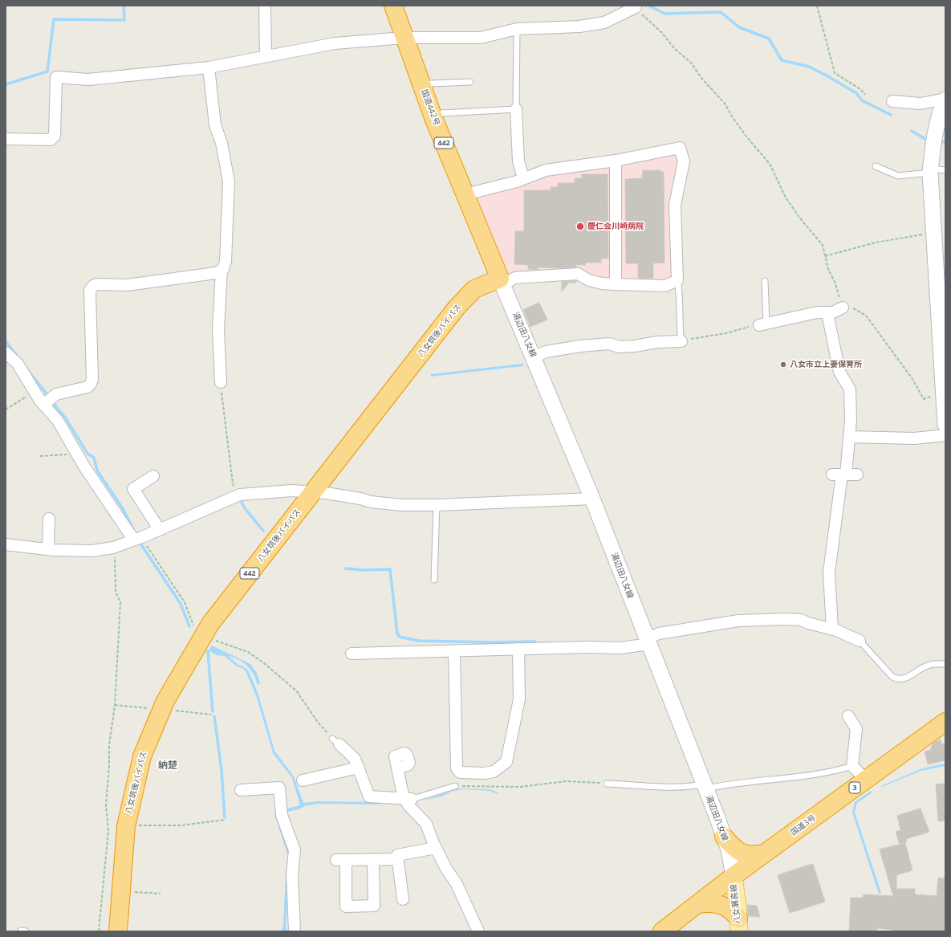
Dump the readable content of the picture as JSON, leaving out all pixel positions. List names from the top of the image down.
{
  "streets": {
    "highway": [
      "国道442号",
      "442",
      "八女筑後バイパス",
      "3",
      "国道3号"
    ],
    "main road": ["湯辺田八女線", "八女瀬高線"]
  },
  "crossings": [
    ["国道442号", "八女筑後バイパス"],
    ["国道442号", "湯辺田八女線"],
    ["八女筑後バイパス", "湯辺田八女線"],
    ["湯辺田八女線", "国道3号"],
    ["湯辺田八女線", "八女瀬高線"],
    ["国道3号", "八女瀬高線"]
  ],
  "districts": ["納楚"],
  "places": ["慶仁会川崎病院", "八女市立上妻保育所"]
}
